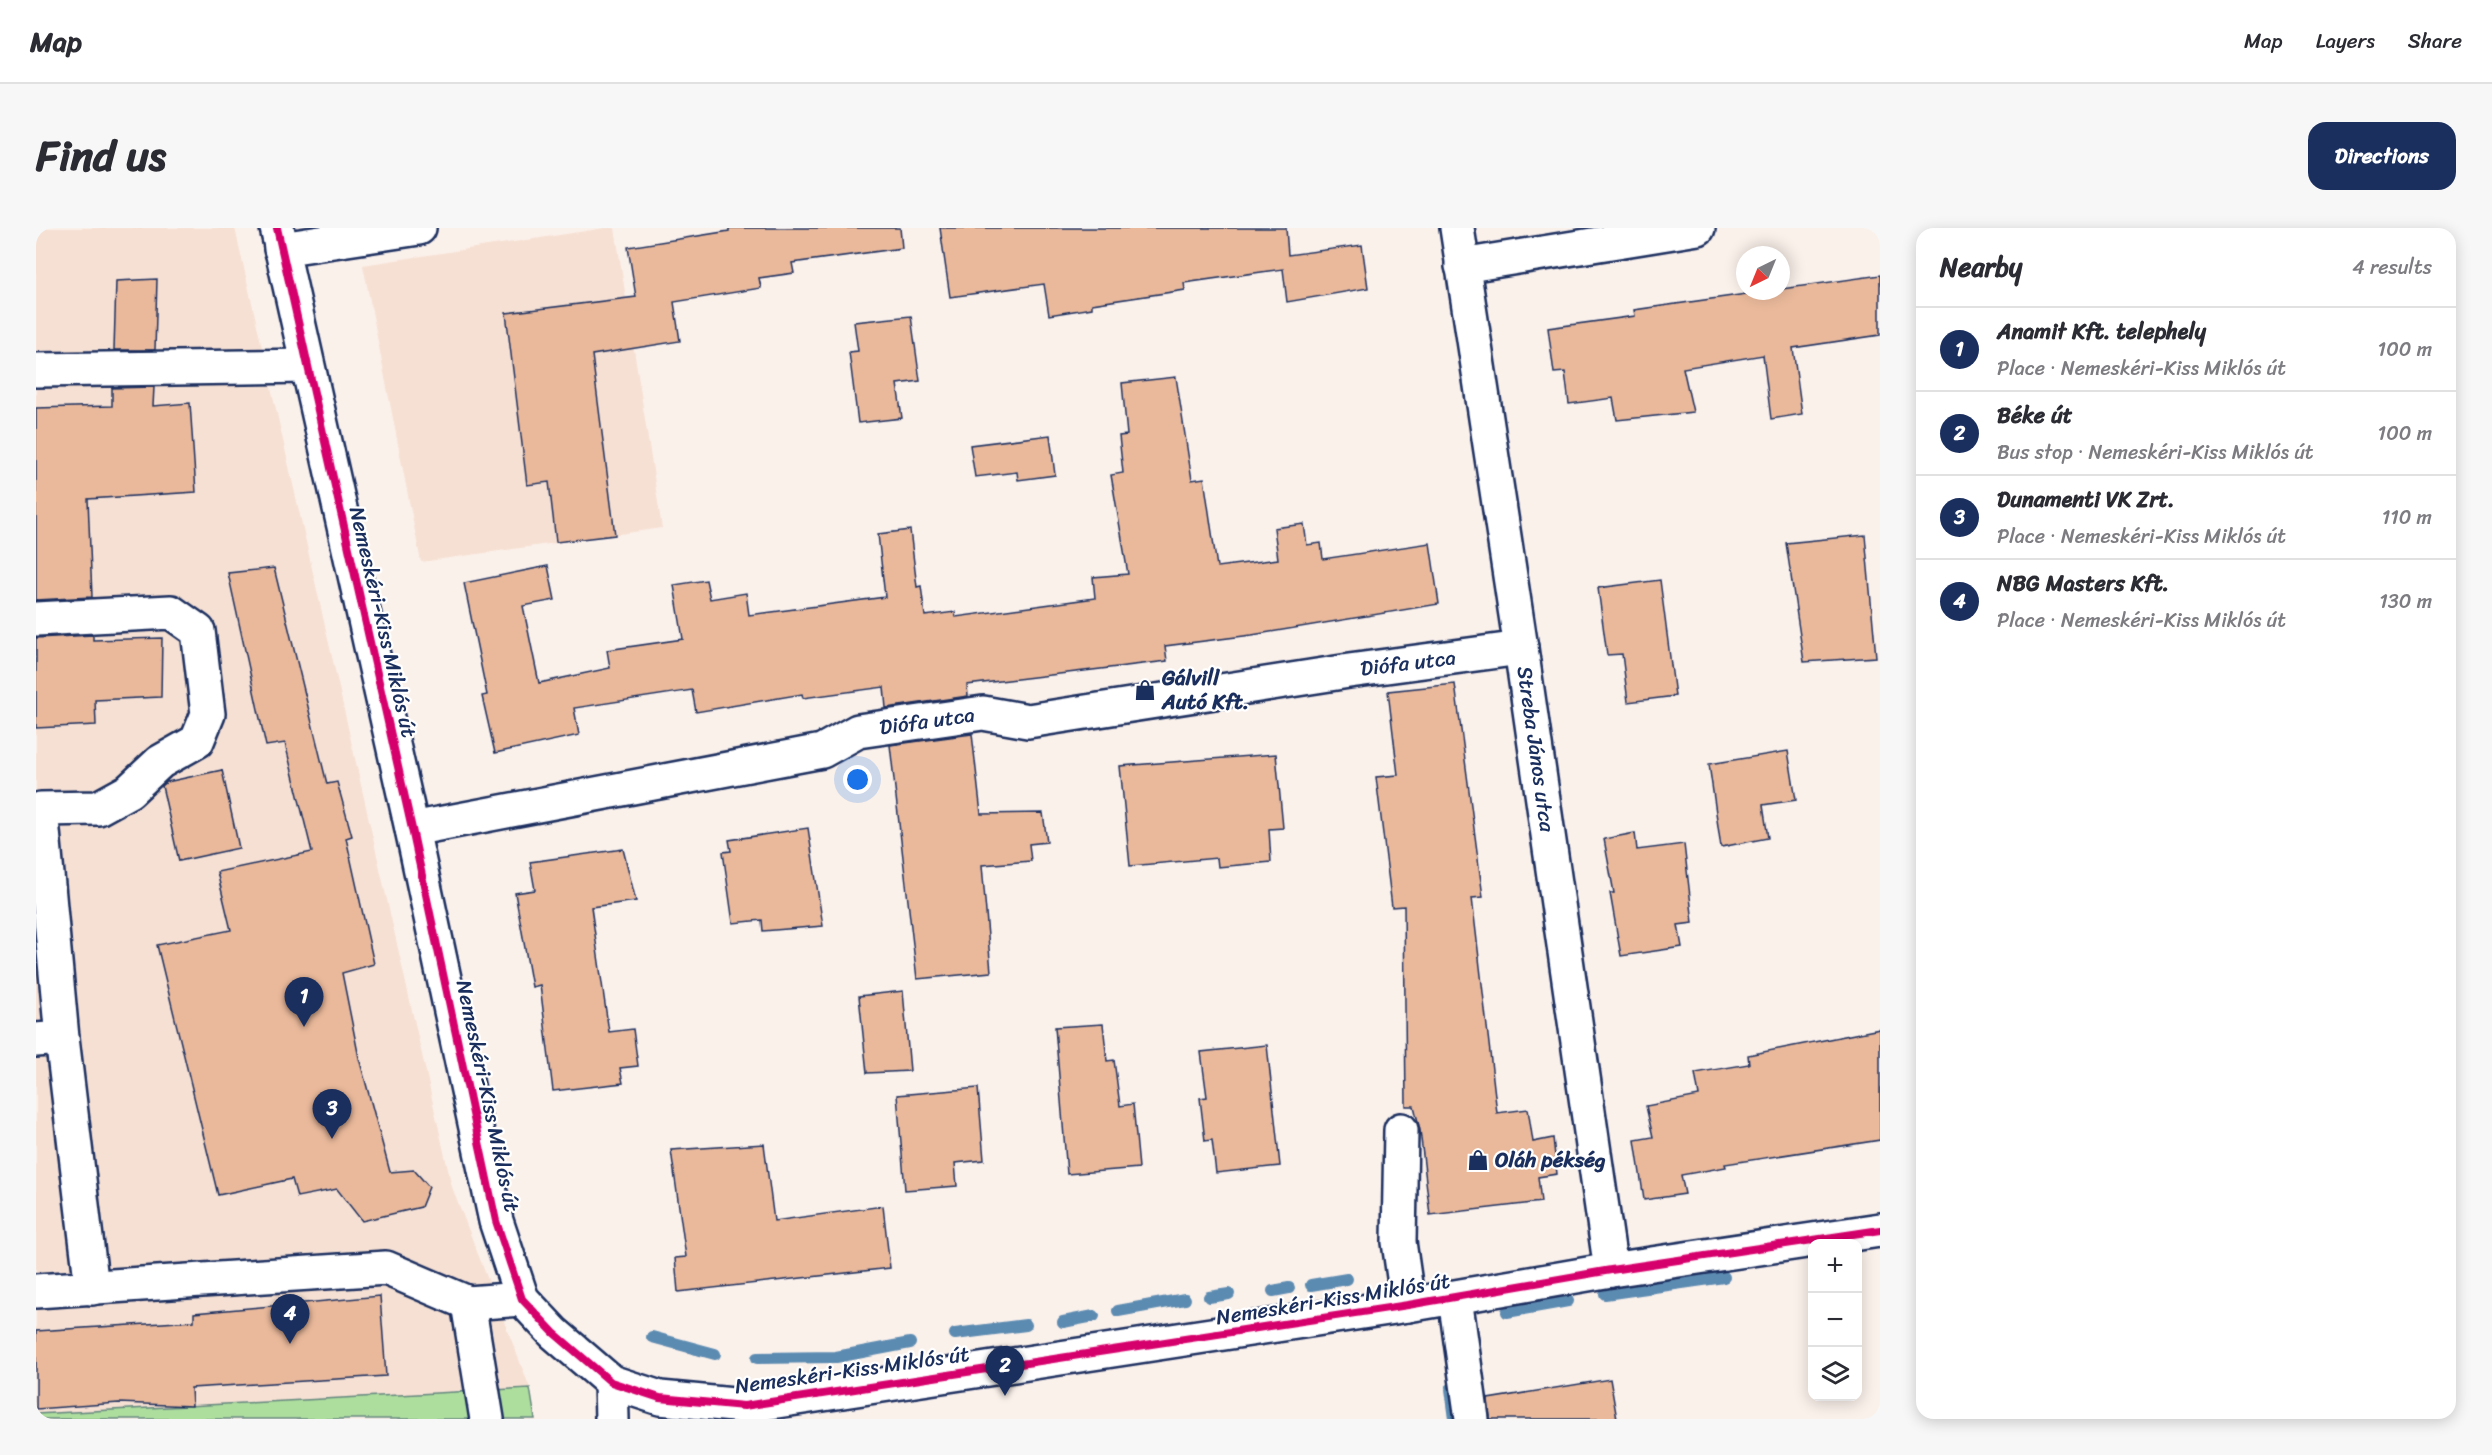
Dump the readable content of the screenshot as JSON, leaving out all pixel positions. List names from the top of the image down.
{
  "streets": {
    "street": ["Nemeskéri-Kiss Miklós út", "Diófa utca", "Streba János utca"]
  },
  "crossings": [
    ["Nemeskéri-Kiss Miklós út", "Diófa utca"],
    ["Nemeskéri-Kiss Miklós út", "Streba János utca"],
    ["Diófa utca", "Streba János utca"]
  ],
  "places": {
    "shop": ["Gálvill Autó Kft.", "Oláh pékség"]
  },
  "north": "bottom left",
  "page": {
    "header": "Map",
    "nav": ["Map", "Layers", "Share"],
    "title": "Find us",
    "buttons": "Directions",
    "heading": ["Nearby", "4 results"],
    "list": [
      {
        "mark": "1",
        "name": "Anamit Kft. telephely",
        "note": "Place · Nemeskéri-Kiss Miklós út",
        "value": "100 m"
      },
      {
        "mark": "2",
        "name": "Béke út",
        "note": "Bus stop · Nemeskéri-Kiss Miklós út",
        "value": "100 m"
      },
      {
        "mark": "3",
        "name": "Dunamenti VK Zrt.",
        "note": "Place · Nemeskéri-Kiss Miklós út",
        "value": "110 m"
      },
      {
        "mark": "4",
        "name": "NBG Masters Kft.",
        "note": "Place · Nemeskéri-Kiss Miklós út",
        "value": "130 m"
      }
    ],
    "pins": [
      "1",
      "3",
      "4",
      "2"
    ],
    "map_buttons": ["+", "−"]
  }
}
